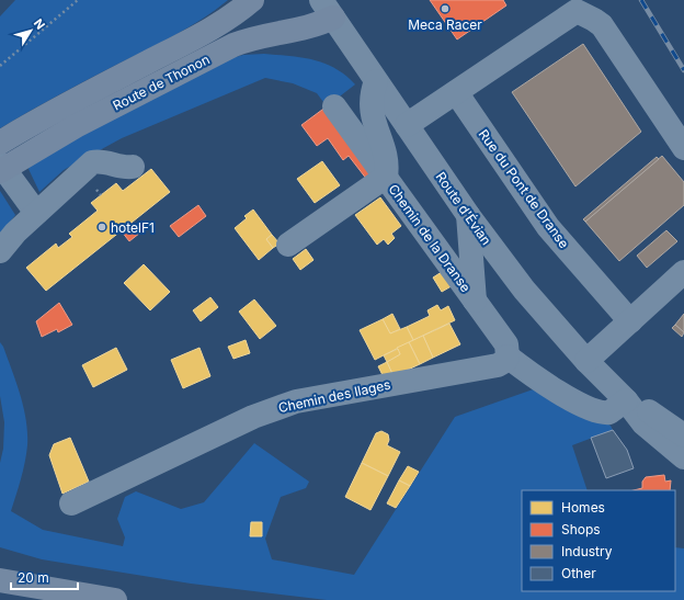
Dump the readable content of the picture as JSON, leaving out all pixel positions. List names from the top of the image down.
{
  "streets": {
    "main road": ["Route de Thonon"],
    "street": [
      "Rue du Pont de Dranse",
      "Route d'Évian",
      "Chemin de la Dranse",
      "Chemin des Ilages"
    ]
  },
  "crossings": [
    ["Route de Thonon", "Route d'Évian"],
    ["Route d'Évian", "Chemin de la Dranse"],
    ["Chemin de la Dranse", "Chemin des Ilages"]
  ],
  "places": ["Meca Racer", "hotelF1"],
  "legend": [
    "Homes",
    "Shops",
    "Industry",
    "Other"
  ],
  "scale_bar": "20 m",
  "north": "top right"
}
